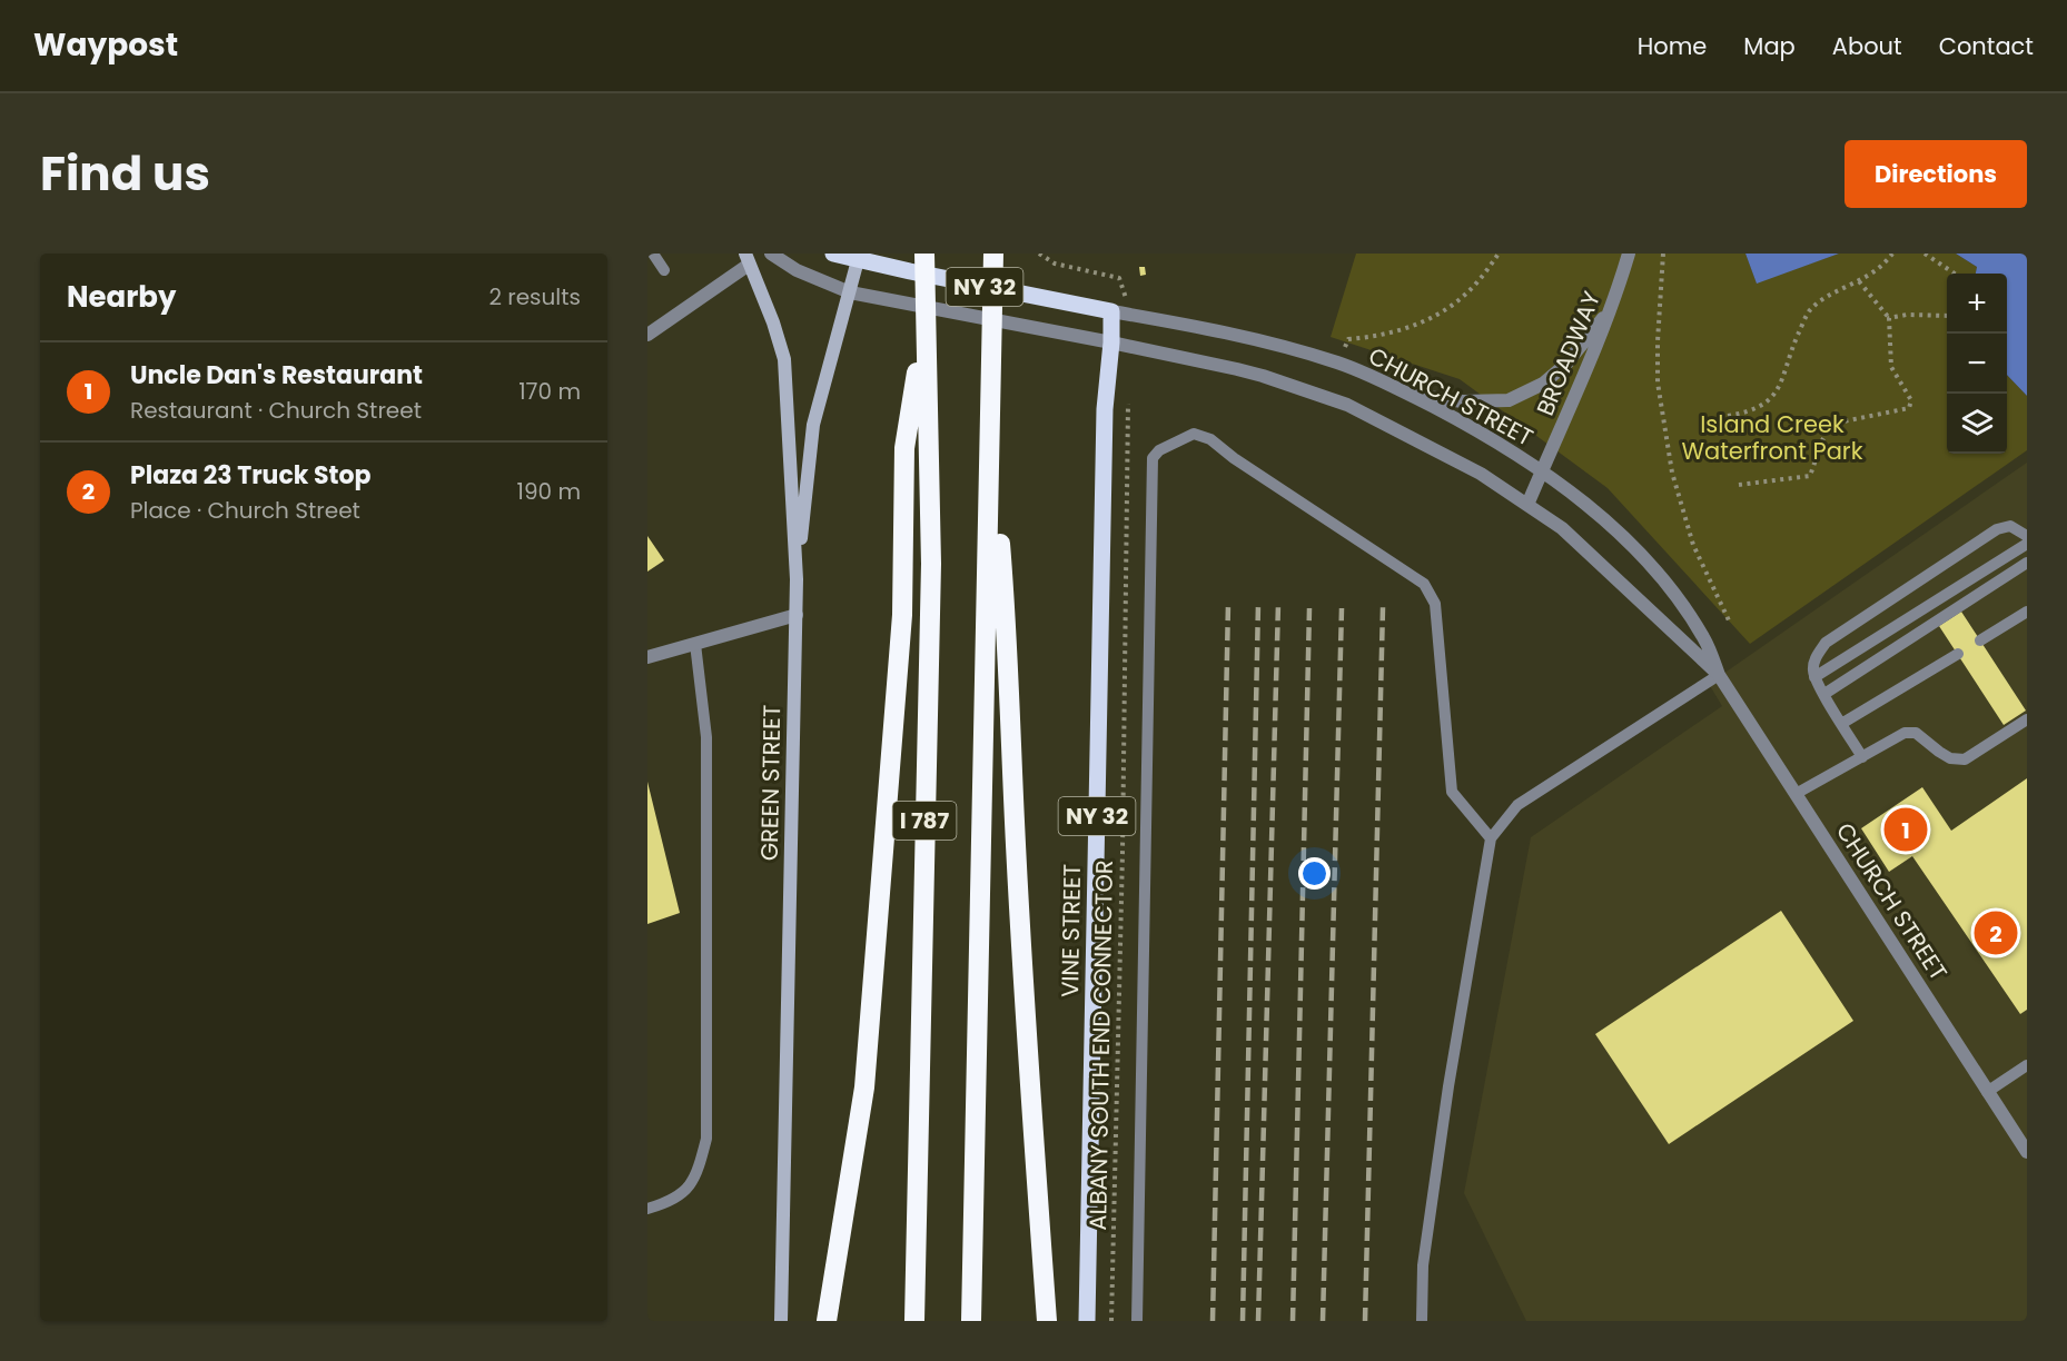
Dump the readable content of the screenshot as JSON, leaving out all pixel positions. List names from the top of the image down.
{
  "streets": {
    "highway": ["I 787"],
    "main road": ["NY 32", "GREEN STREET", "VINE STREET"],
    "street": ["BROADWAY", "CHURCH STREET"],
    "path": ["ALBANY SOUTH END CONNECTOR"]
  },
  "crossings": [
    ["NY 32", "CHURCH STREET"],
    ["NY 32", "VINE STREET"],
    ["BROADWAY", "CHURCH STREET"],
    ["CHURCH STREET", "VINE STREET"]
  ],
  "parks": ["Island Creek Waterfront Park"],
  "page": {
    "header": "Waypost",
    "nav": [
      "Home",
      "Map",
      "About",
      "Contact"
    ],
    "title": "Find us",
    "buttons": "Directions",
    "heading": ["Nearby", "2 results"],
    "map_buttons": ["+", "−"],
    "list": [
      {
        "mark": "1",
        "name": "Uncle Dan's Restaurant",
        "note": "Restaurant · Church Street",
        "value": "170 m"
      },
      {
        "mark": "2",
        "name": "Plaza 23 Truck Stop",
        "note": "Place · Church Street",
        "value": "190 m"
      }
    ],
    "pins": ["1", "2"]
  }
}
